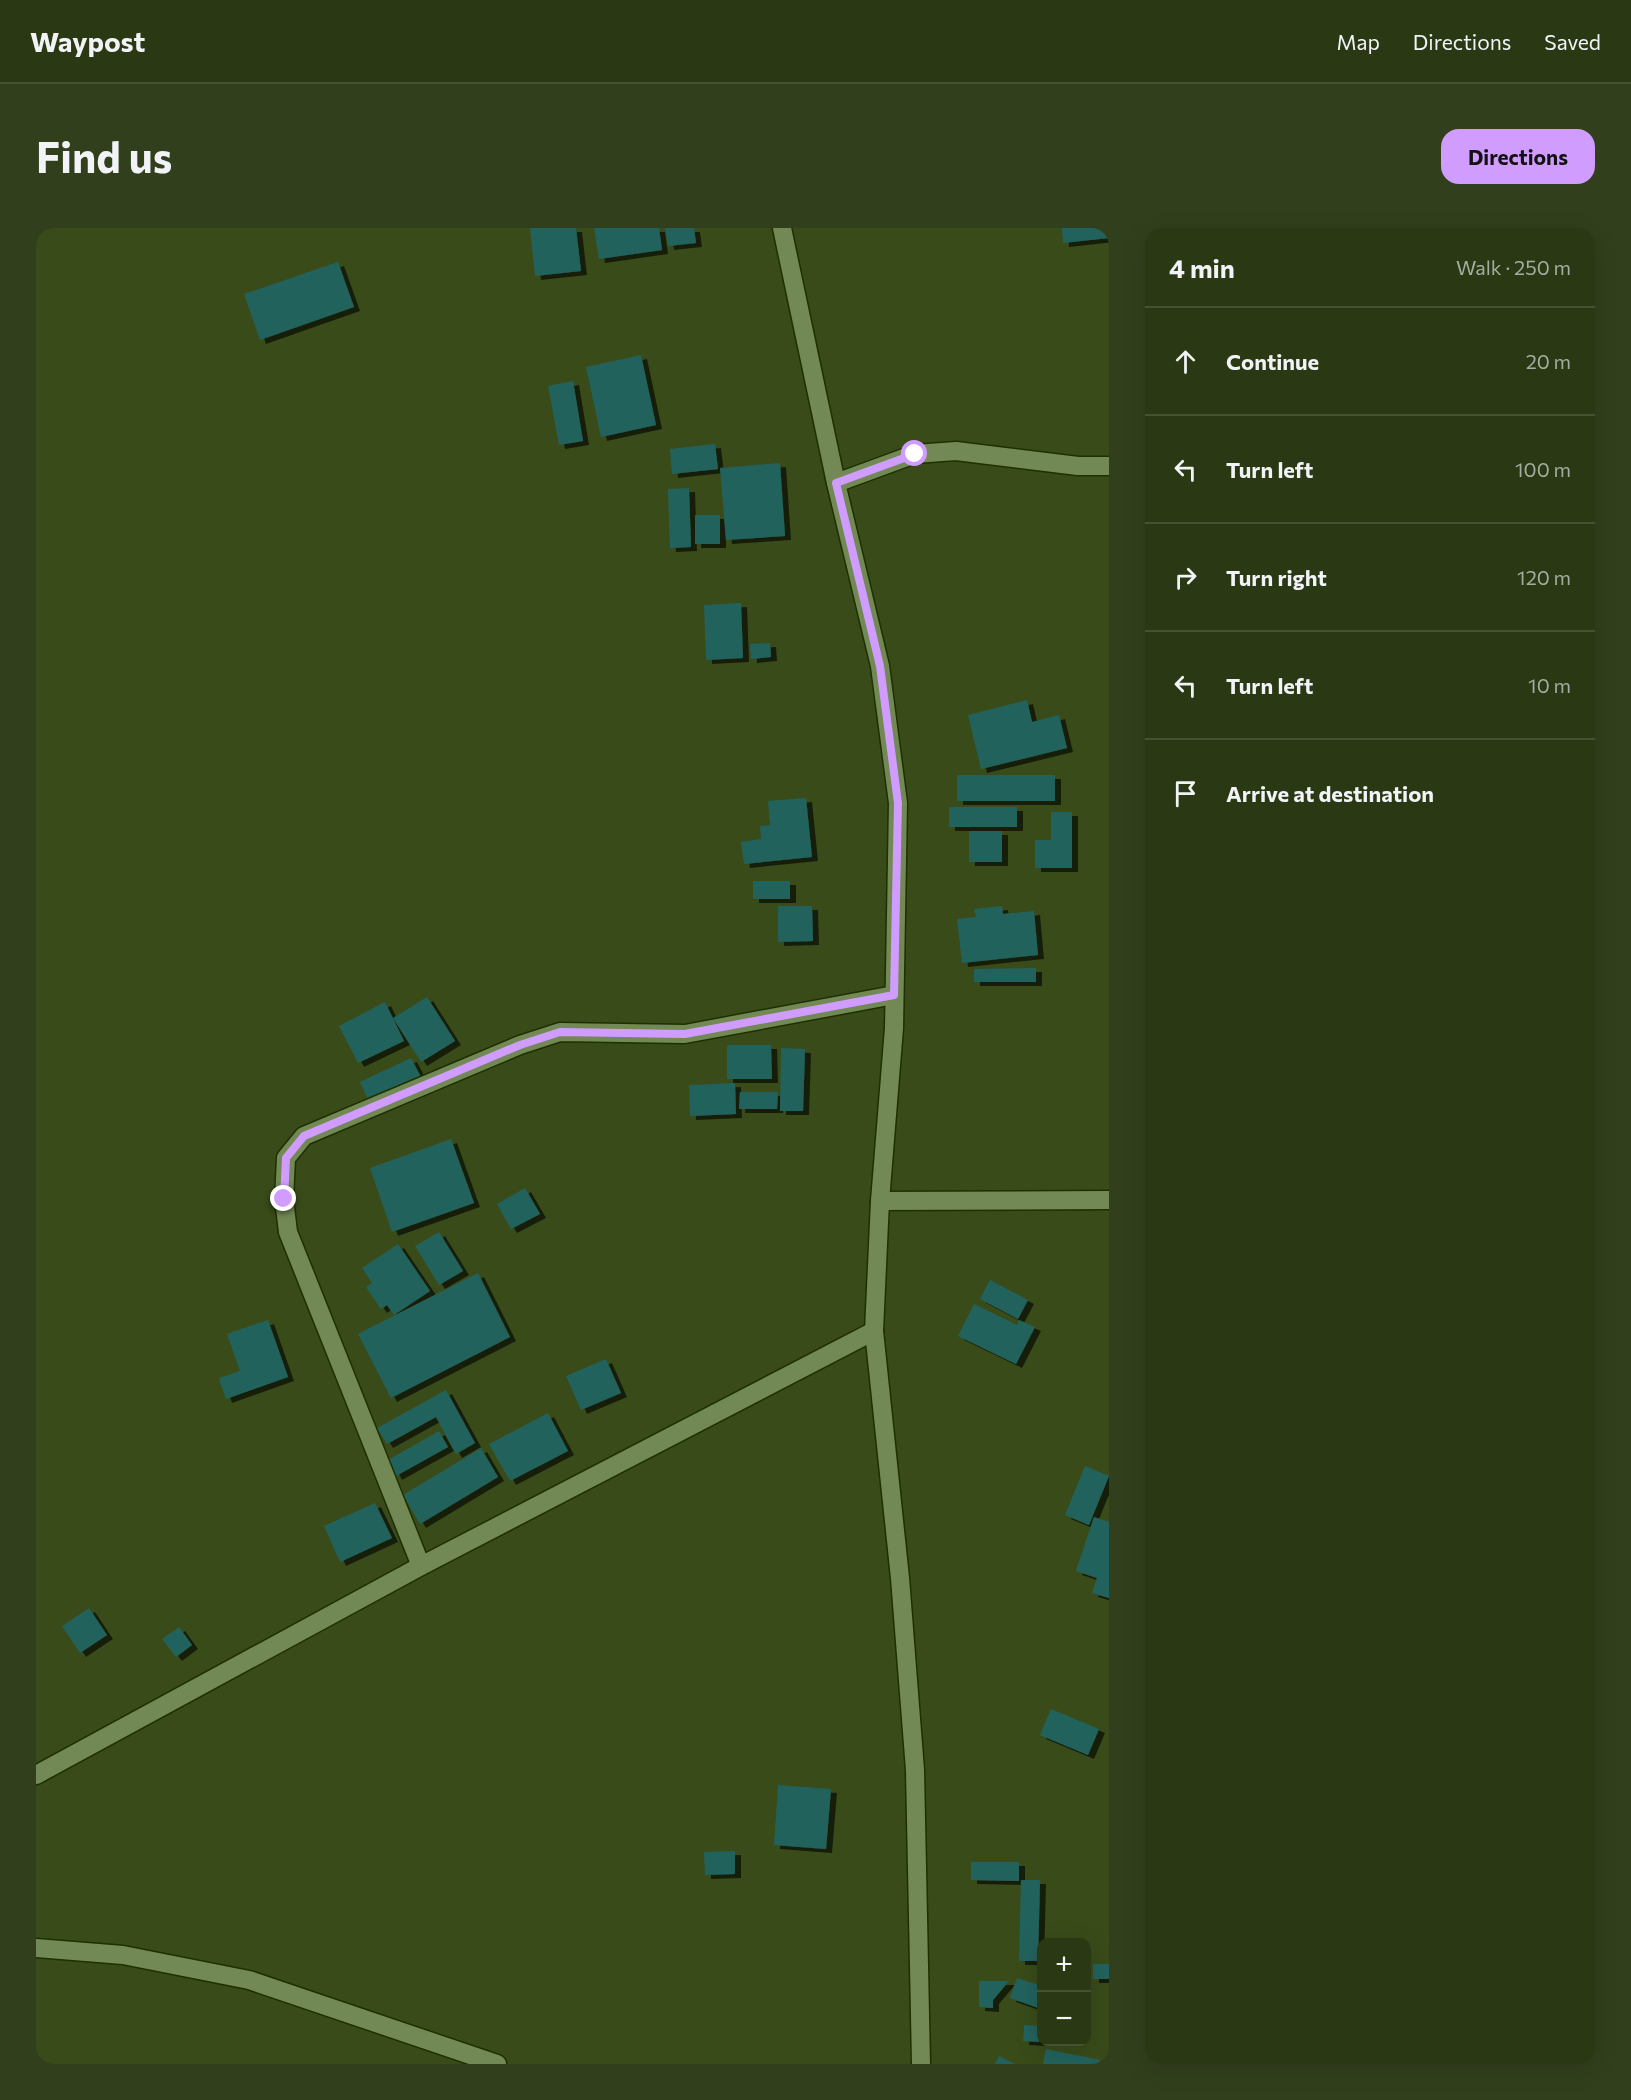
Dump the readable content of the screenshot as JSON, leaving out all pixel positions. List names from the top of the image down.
{
  "page": {
    "header": "Waypost",
    "nav": ["Map", "Directions", "Saved"],
    "buttons": "Directions",
    "title": "Find us",
    "heading": ["4 min", "Walk · 250 m"],
    "list": [
      ["Continue", "20 m"],
      ["Turn left", "100 m"],
      ["Turn right", "120 m"],
      ["Turn left", "10 m"],
      "Arrive at destination"
    ],
    "map_buttons": ["+", "−"]
  }
}
